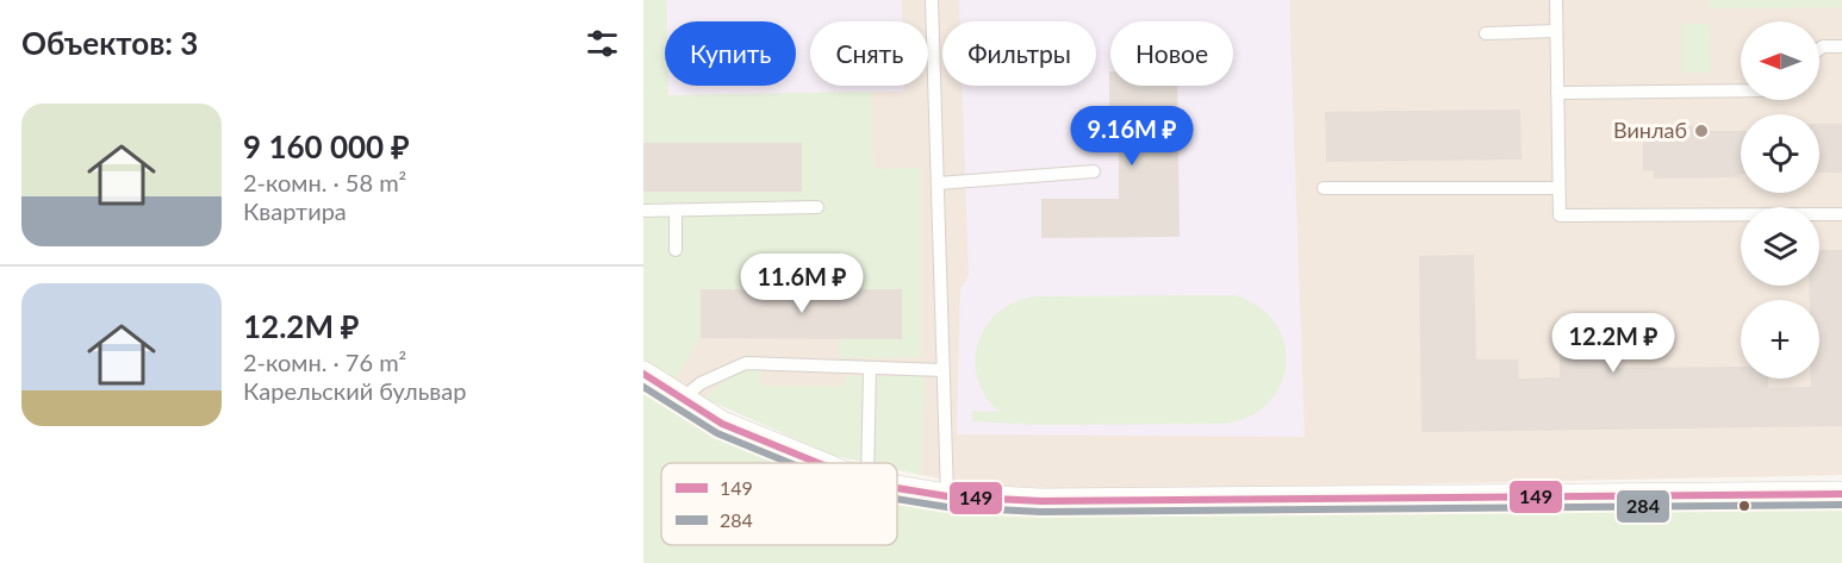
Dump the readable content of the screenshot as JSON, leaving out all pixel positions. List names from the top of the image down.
{
  "places": ["Винлаб"],
  "lines": ["transit line 149", "transit line 284"],
  "legend": ["149", "284"],
  "north": "left",
  "page": {
    "heading": "Объектов: 3",
    "map_buttons": "+",
    "chip": [
      "Купить",
      "Снять",
      "Фильтры",
      "Новое"
    ],
    "list": [
      {
        "name": "9 160 000 ₽",
        "note": "2-комн. · 58 m² · Квартира"
      },
      {
        "name": "12.2M ₽",
        "note": "2-комн. · 76 m² · Карельский бульвар"
      }
    ],
    "price": ["9.16M ₽", "11.6M ₽", "12.2M ₽"]
  }
}
